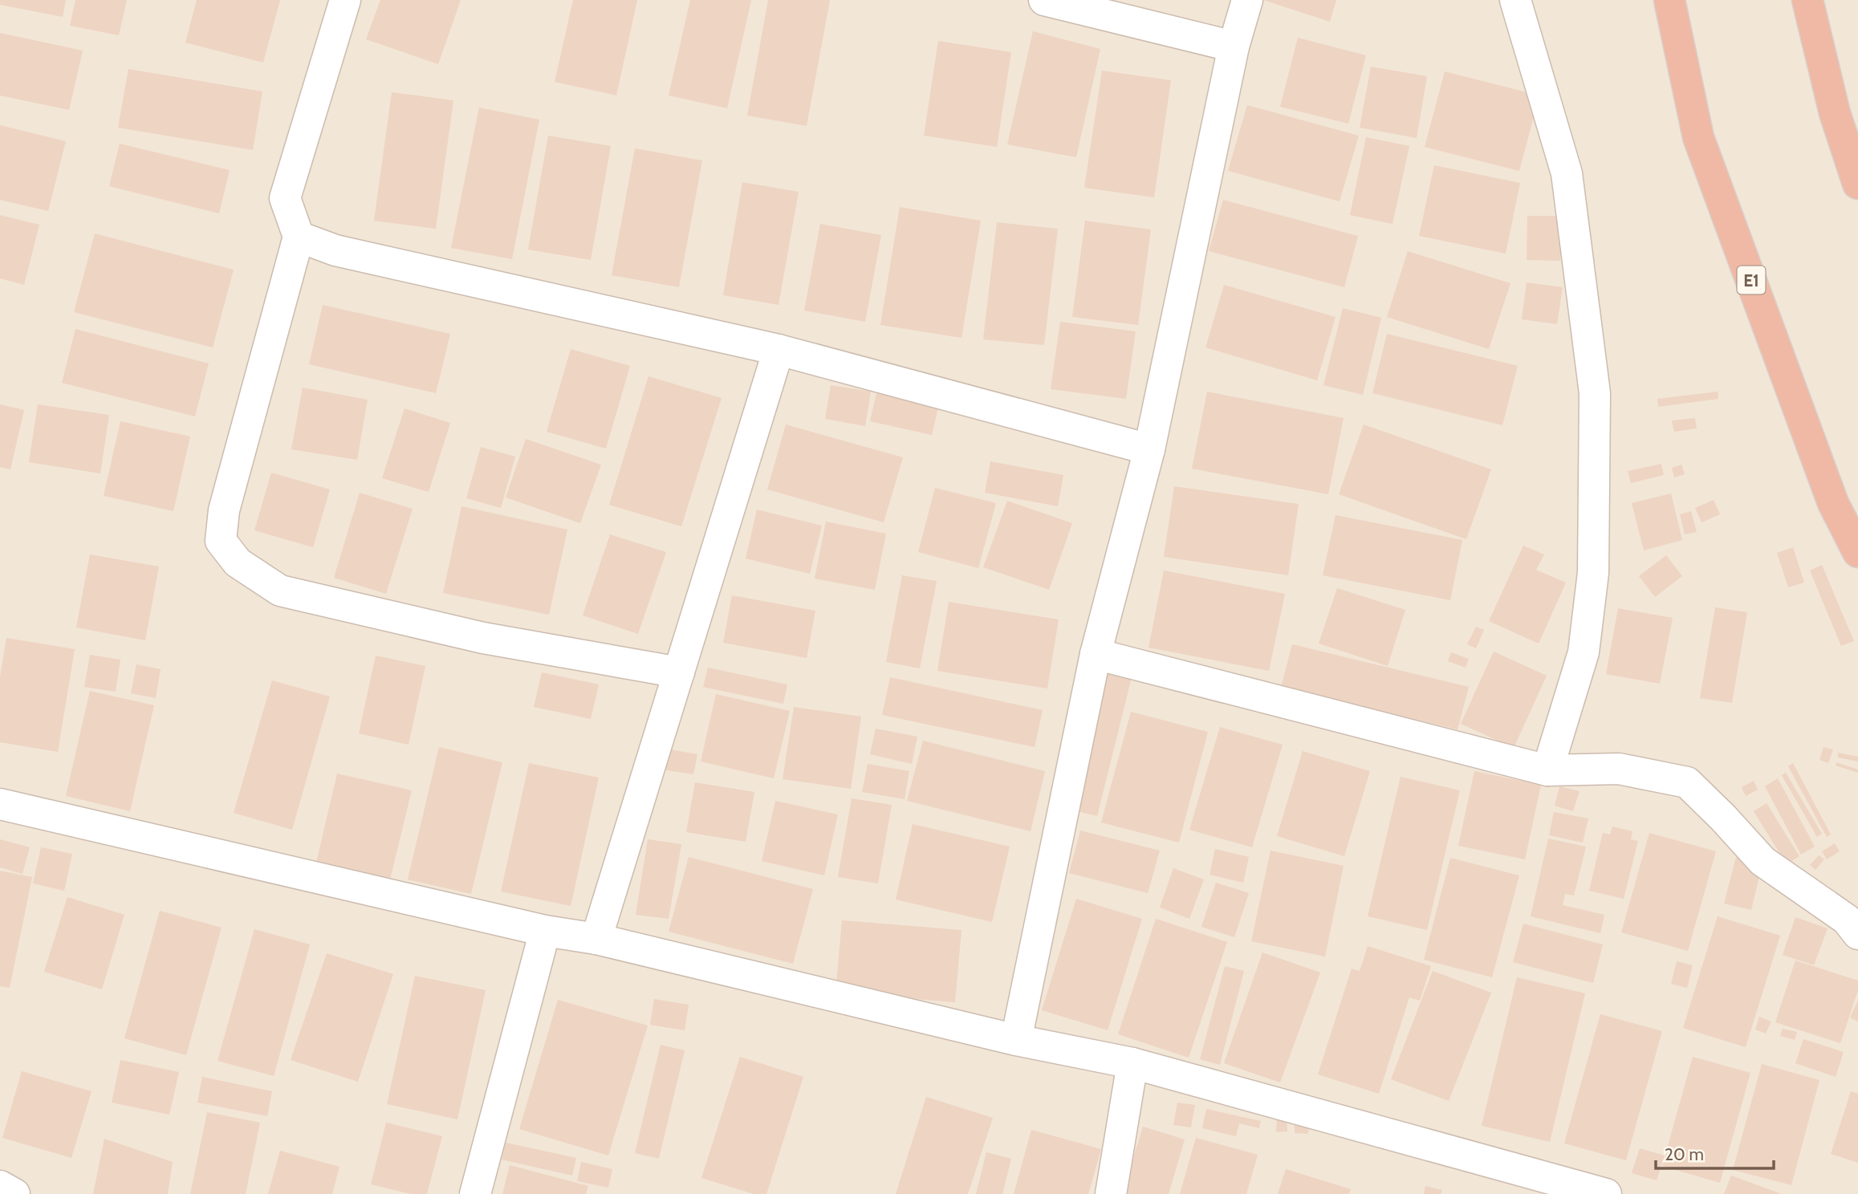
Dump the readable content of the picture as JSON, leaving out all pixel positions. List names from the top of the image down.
{
  "streets": {
    "highway": ["E1"]
  },
  "scale_bar": "20 m"
}
